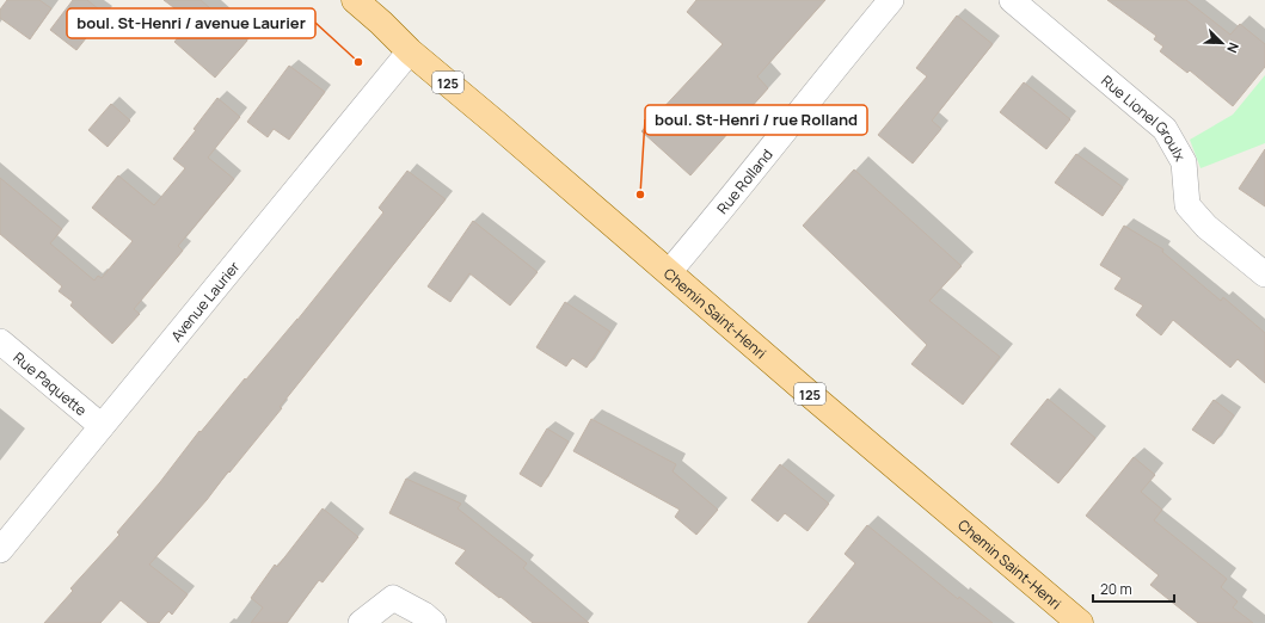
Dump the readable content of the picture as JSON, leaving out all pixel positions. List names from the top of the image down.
{
  "streets": {
    "main road": ["125", "Chemin Saint-Henri"],
    "street": [
      "Rue Lionel Groulx",
      "Rue Rolland",
      "Avenue Laurier",
      "Rue Paquette"
    ]
  },
  "crossings": [
    ["Rue Rolland", "Chemin Saint-Henri"],
    ["Avenue Laurier", "Chemin Saint-Henri"],
    ["Avenue Laurier", "Rue Paquette"]
  ],
  "places": ["boul. St-Henri / avenue Laurier", "boul. St-Henri / rue Rolland"],
  "scale_bar": "20 m",
  "north": "bottom right"
}
